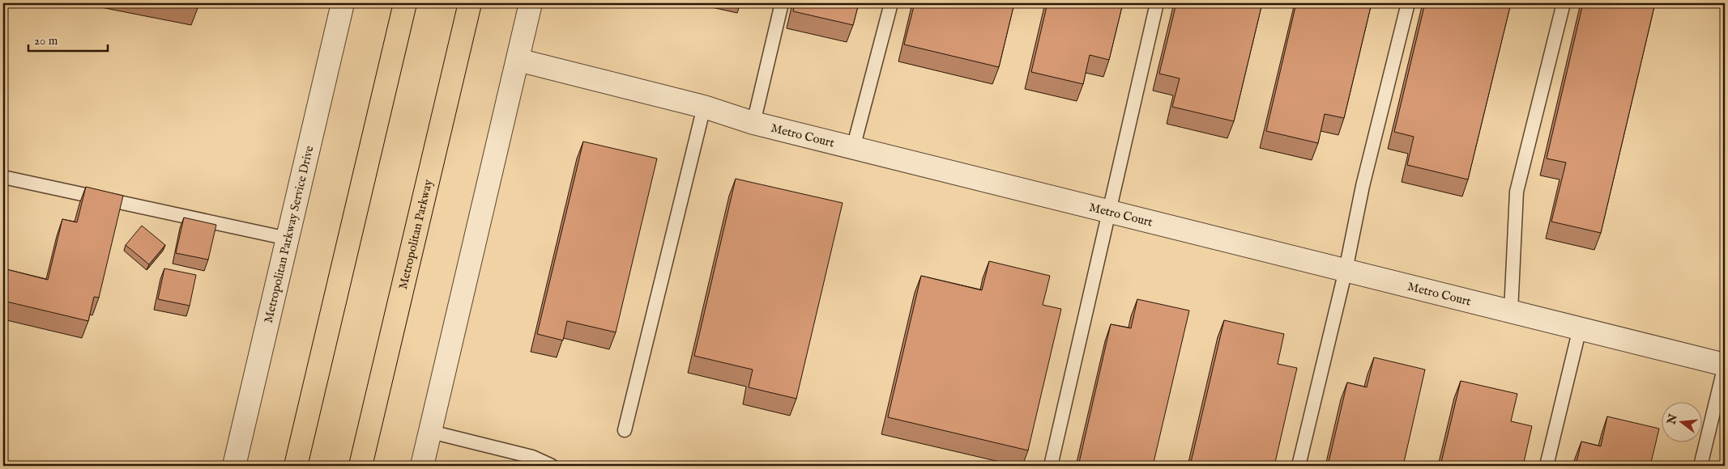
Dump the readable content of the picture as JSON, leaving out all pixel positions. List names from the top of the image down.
{
  "streets": {
    "main road": ["Metropolitan Parkway"],
    "street": ["Metro Court", "Metropolitan Parkway Service Drive"]
  },
  "scale_bar": "20 m",
  "north": "left"
}
